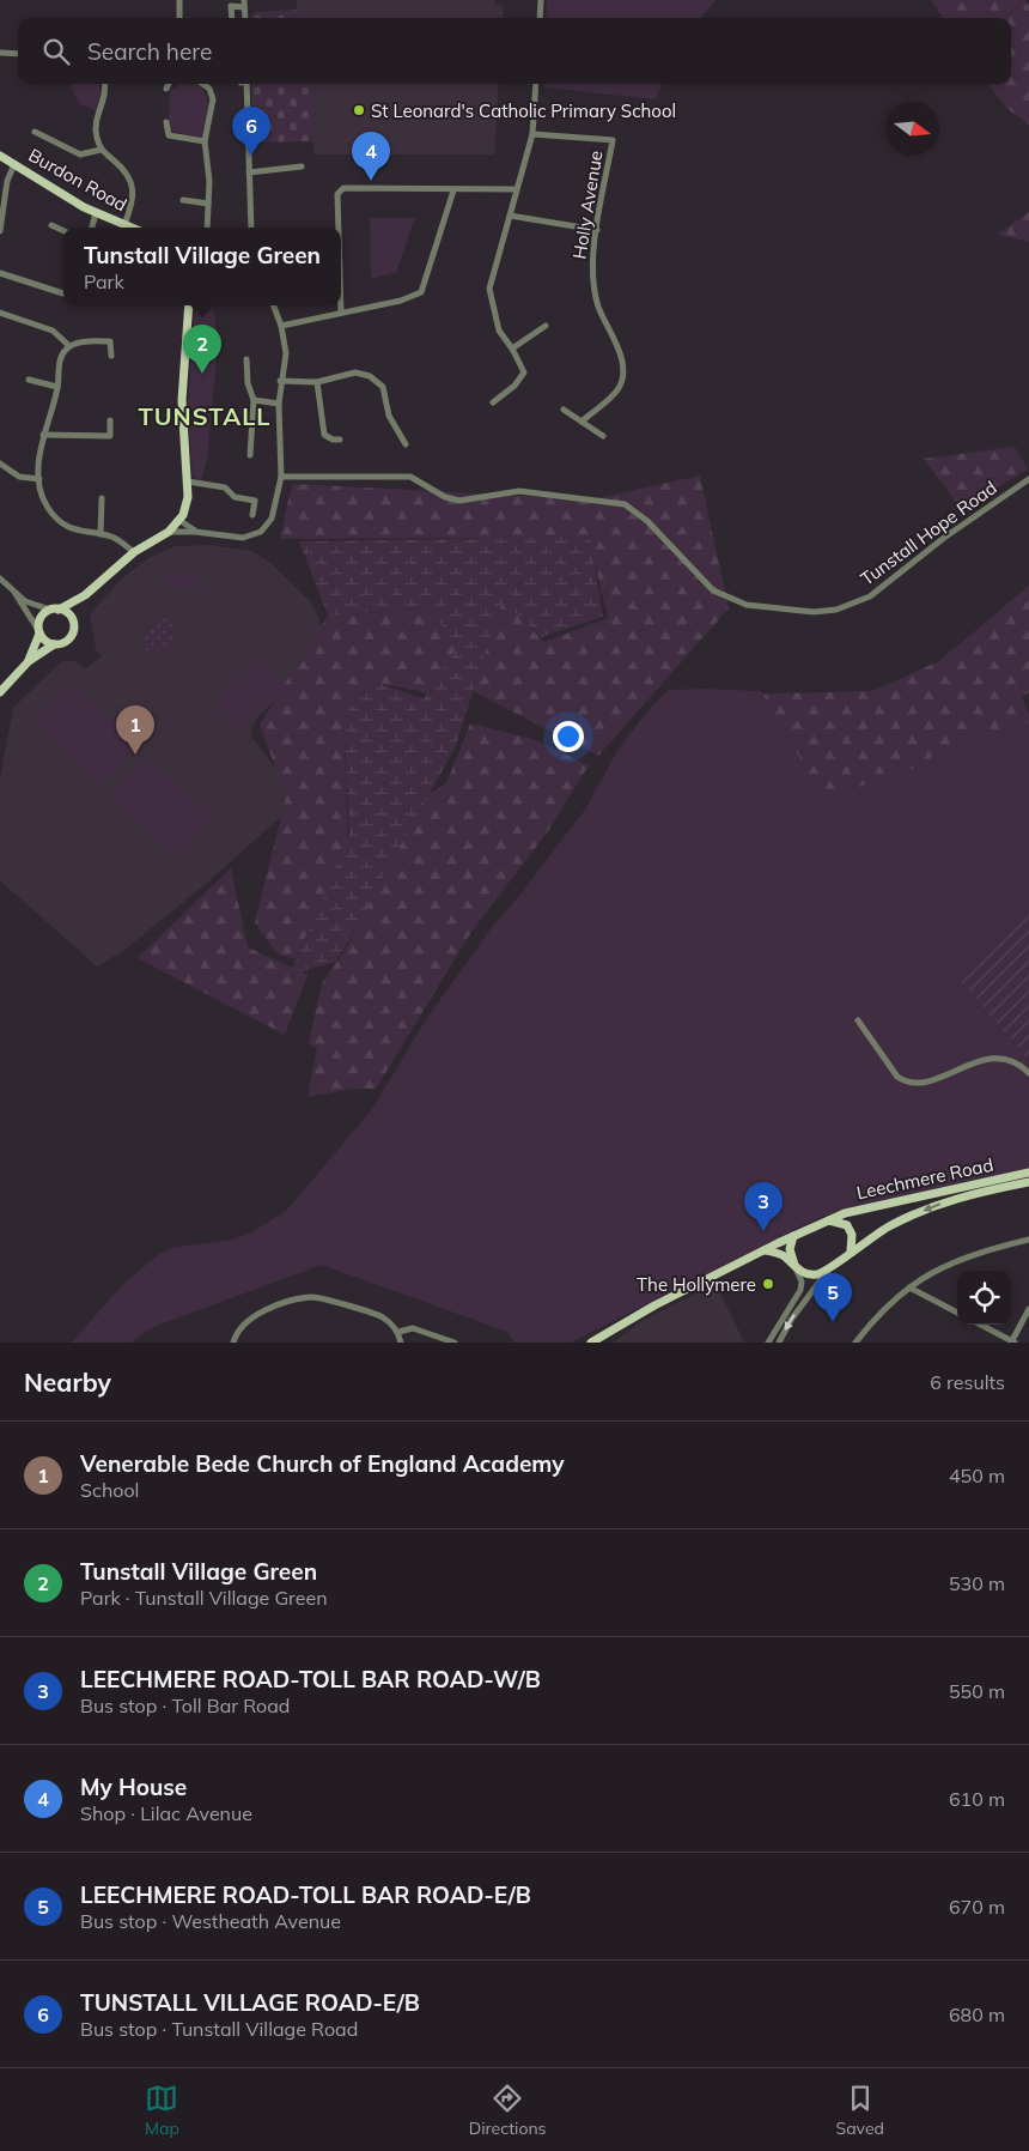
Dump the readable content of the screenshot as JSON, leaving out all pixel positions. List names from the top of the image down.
{
  "streets": {
    "main road": ["Burdon Road", "Leechmere Road"],
    "street": ["Holly Avenue", "Tunstall Hope Road"]
  },
  "districts": ["TUNSTALL"],
  "places": ["St Leonard's Catholic Primary School", "The Hollymere"],
  "north": "right",
  "page": {
    "search": "Search here",
    "pins": [
      "6",
      "4",
      "2",
      "1",
      "3",
      "5"
    ],
    "popup": ["Tunstall Village Green", "Park"],
    "heading": ["Nearby", "6 results"],
    "list": [
      {
        "mark": "1",
        "name": "Venerable Bede Church of England Academy",
        "note": "School",
        "value": "450 m"
      },
      {
        "mark": "2",
        "name": "Tunstall Village Green",
        "note": "Park · Tunstall Village Green",
        "value": "530 m"
      },
      {
        "mark": "3",
        "name": "LEECHMERE ROAD-TOLL BAR ROAD-W/B",
        "note": "Bus stop · Toll Bar Road",
        "value": "550 m"
      },
      {
        "mark": "4",
        "name": "My House",
        "note": "Shop · Lilac Avenue",
        "value": "610 m"
      },
      {
        "mark": "5",
        "name": "LEECHMERE ROAD-TOLL BAR ROAD-E/B",
        "note": "Bus stop · Westheath Avenue",
        "value": "670 m"
      },
      {
        "mark": "6",
        "name": "TUNSTALL VILLAGE ROAD-E/B",
        "note": "Bus stop · Tunstall Village Road",
        "value": "680 m"
      }
    ],
    "nav": ["Map", "Directions", "Saved"]
  }
}
